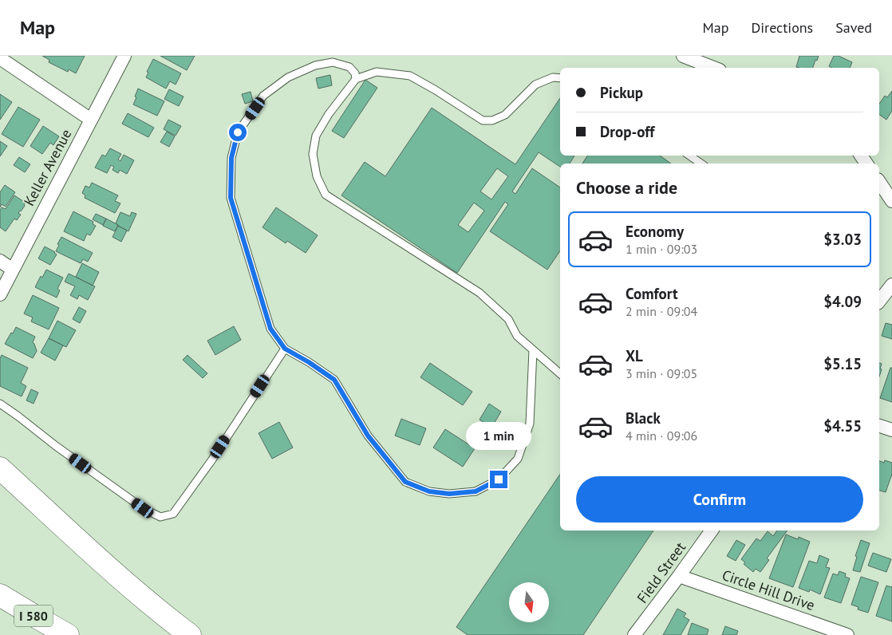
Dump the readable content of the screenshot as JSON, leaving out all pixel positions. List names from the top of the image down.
{
  "streets": {
    "highway": ["I 580"],
    "street": ["Keller Avenue", "Field Street", "Circle Hill Drive"]
  },
  "crossings": [
    ["Field Street", "Circle Hill Drive"]
  ],
  "north": "bottom",
  "page": {
    "header": "Map",
    "nav": ["Map", "Directions", "Saved"],
    "banner": ["Pickup", "Drop-off"],
    "heading": "Choose a ride",
    "list": [
      {
        "name": "Economy",
        "note": "1 min · 09:03",
        "value": "$3.03"
      },
      {
        "name": "Comfort",
        "note": "2 min · 09:04",
        "value": "$4.09"
      },
      {
        "name": "XL",
        "note": "3 min · 09:05",
        "value": "$5.15"
      },
      {
        "name": "Black",
        "note": "4 min · 09:06",
        "value": "$4.55"
      }
    ],
    "bubble": "1 min",
    "buttons": "Confirm"
  }
}
